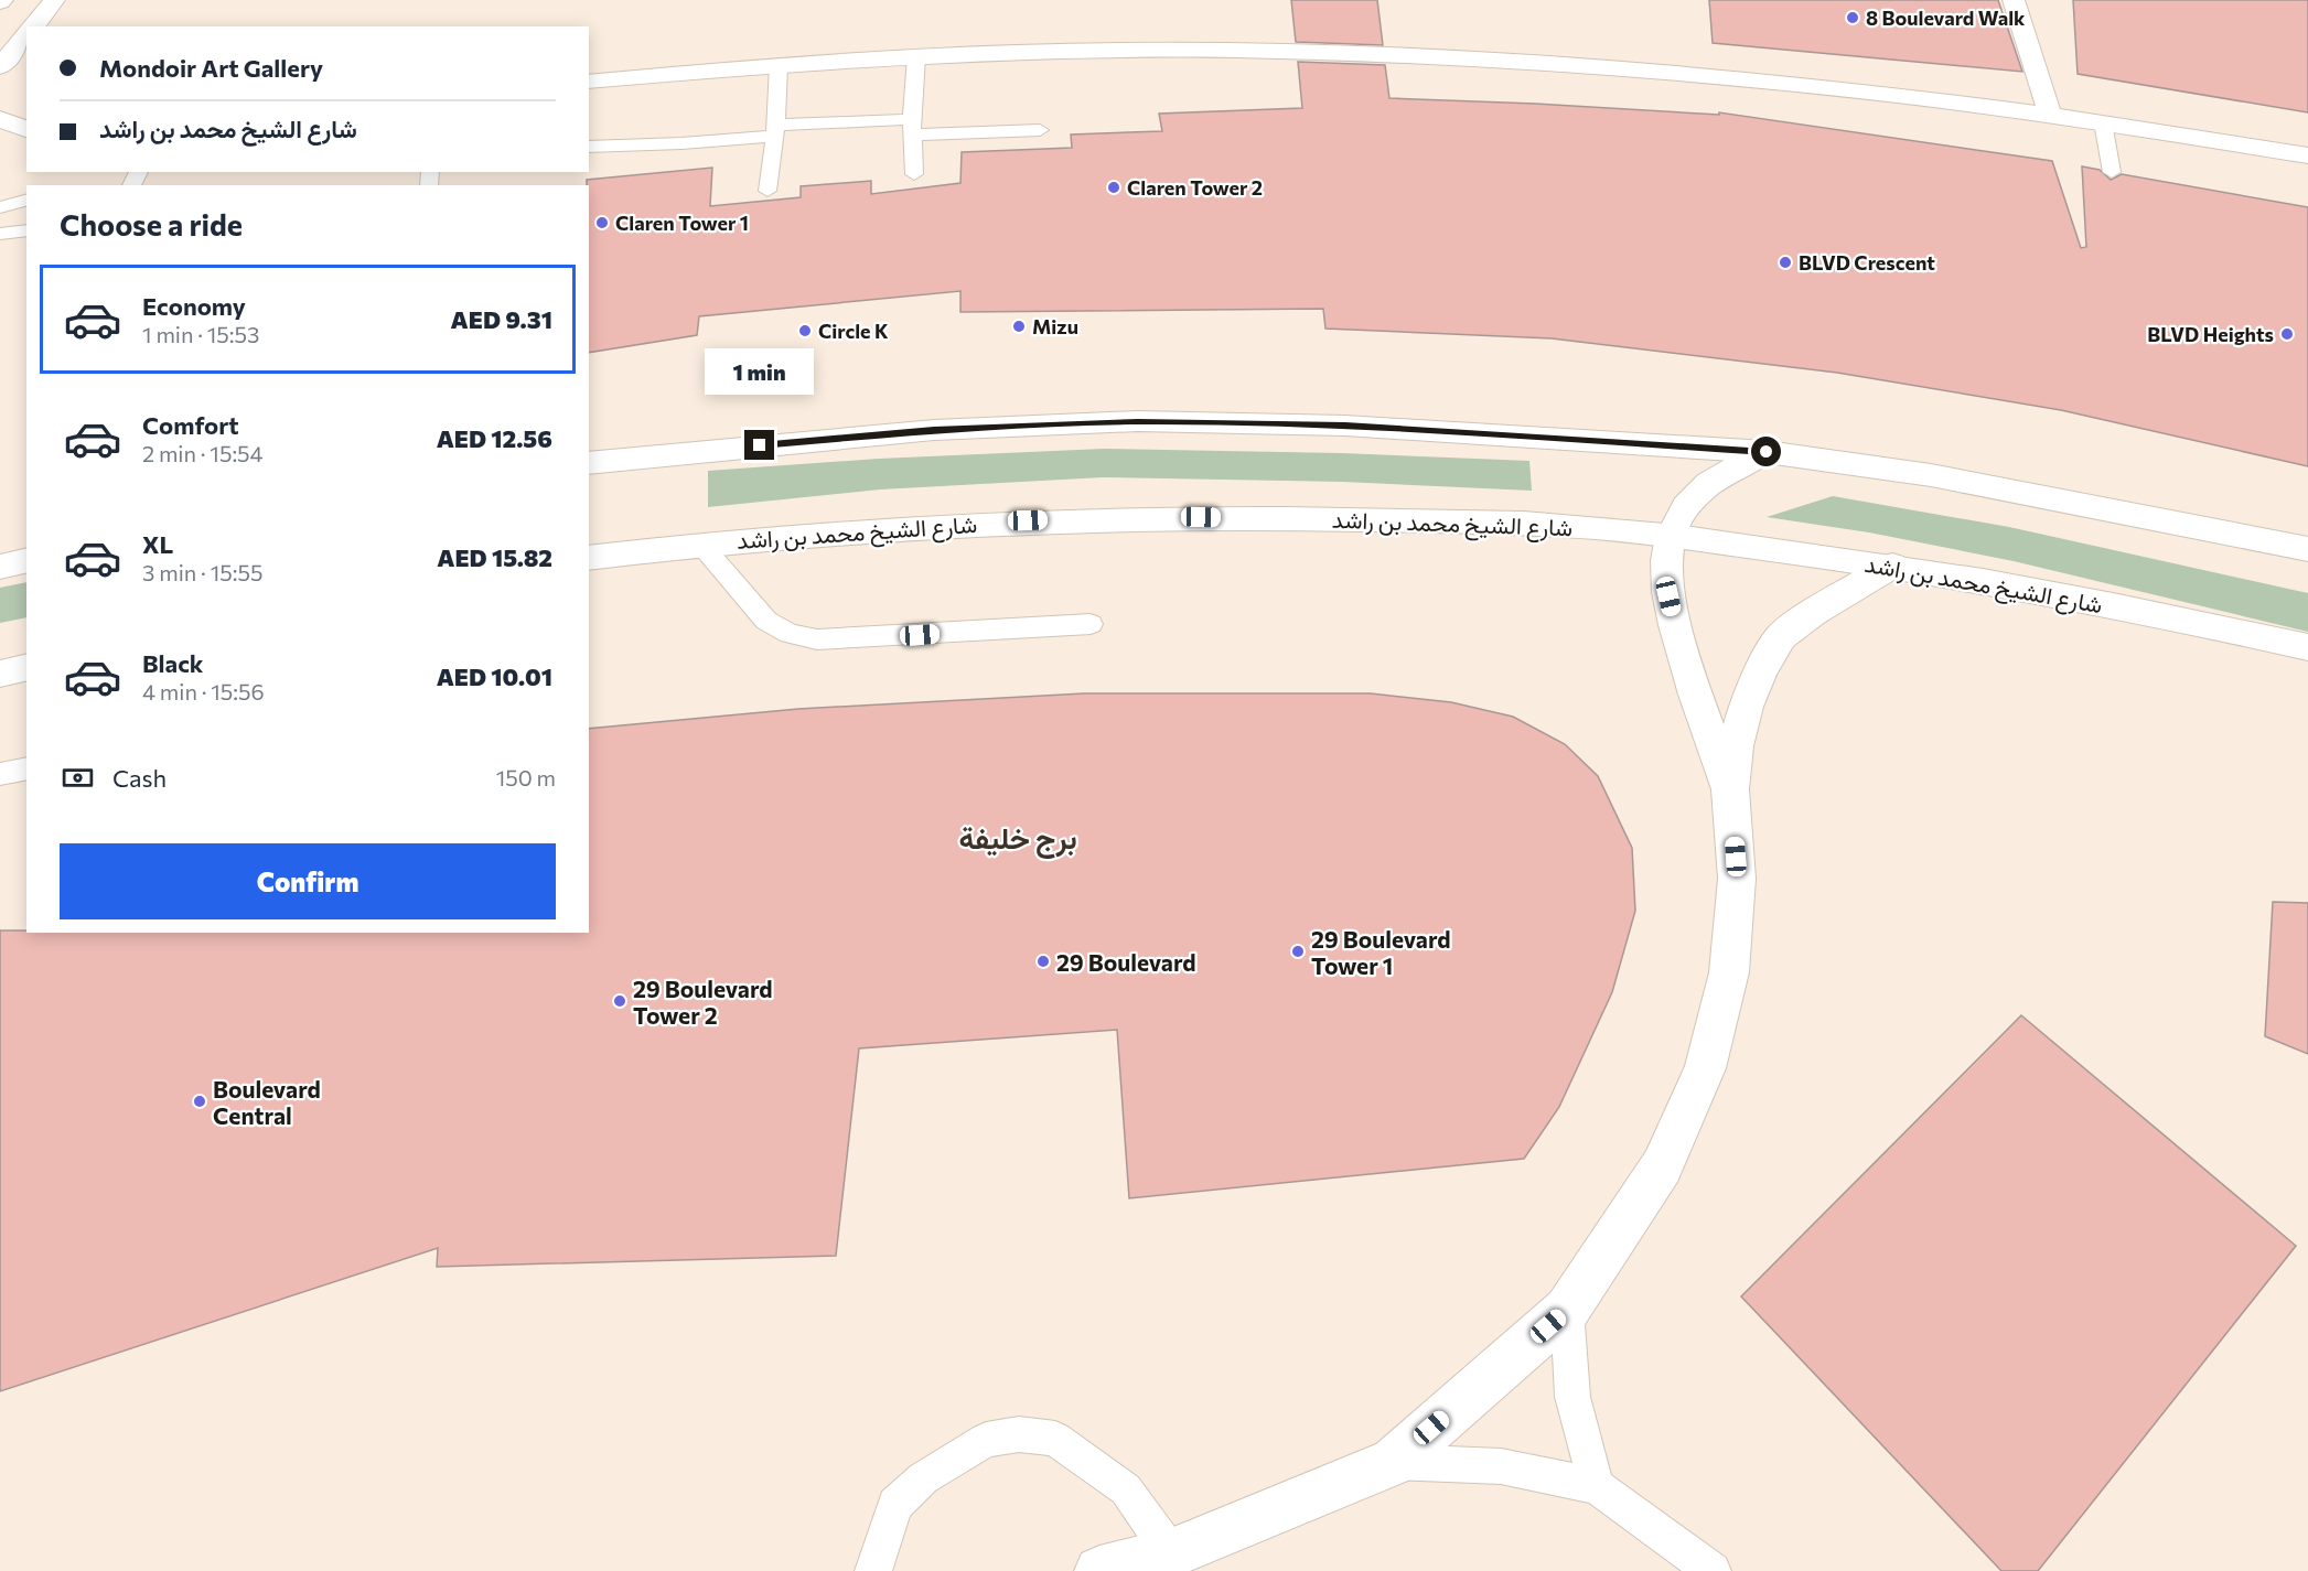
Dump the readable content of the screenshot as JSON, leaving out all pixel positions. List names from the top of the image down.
{
  "streets": {
    "street": ["شارع الشيخ محمد بن راشد"]
  },
  "districts": ["برج خليفة"],
  "places": [
    "8 Boulevard Walk",
    "Claren Tower 2",
    "Claren Tower 1",
    "BLVD Crescent",
    "Mizu",
    "Circle K",
    "BLVD Heights",
    "29 Boulevard Tower 1",
    "29 Boulevard",
    "29 Boulevard Tower 2",
    "Boulevard Central"
  ],
  "page": {
    "banner": ["Mondoir Art Gallery", "شارع الشيخ محمد بن راشد"],
    "heading": "Choose a ride",
    "list": [
      {
        "name": "Economy",
        "note": "1 min · 15:53",
        "value": "AED 9.31"
      },
      {
        "name": "Comfort",
        "note": "2 min · 15:54",
        "value": "AED 12.56"
      },
      {
        "name": "XL",
        "note": "3 min · 15:55",
        "value": "AED 15.82"
      },
      {
        "name": "Black",
        "note": "4 min · 15:56",
        "value": "AED 10.01"
      }
    ],
    "bubble": "1 min",
    "pay": ["Cash", "150 m"],
    "buttons": "Confirm"
  }
}
